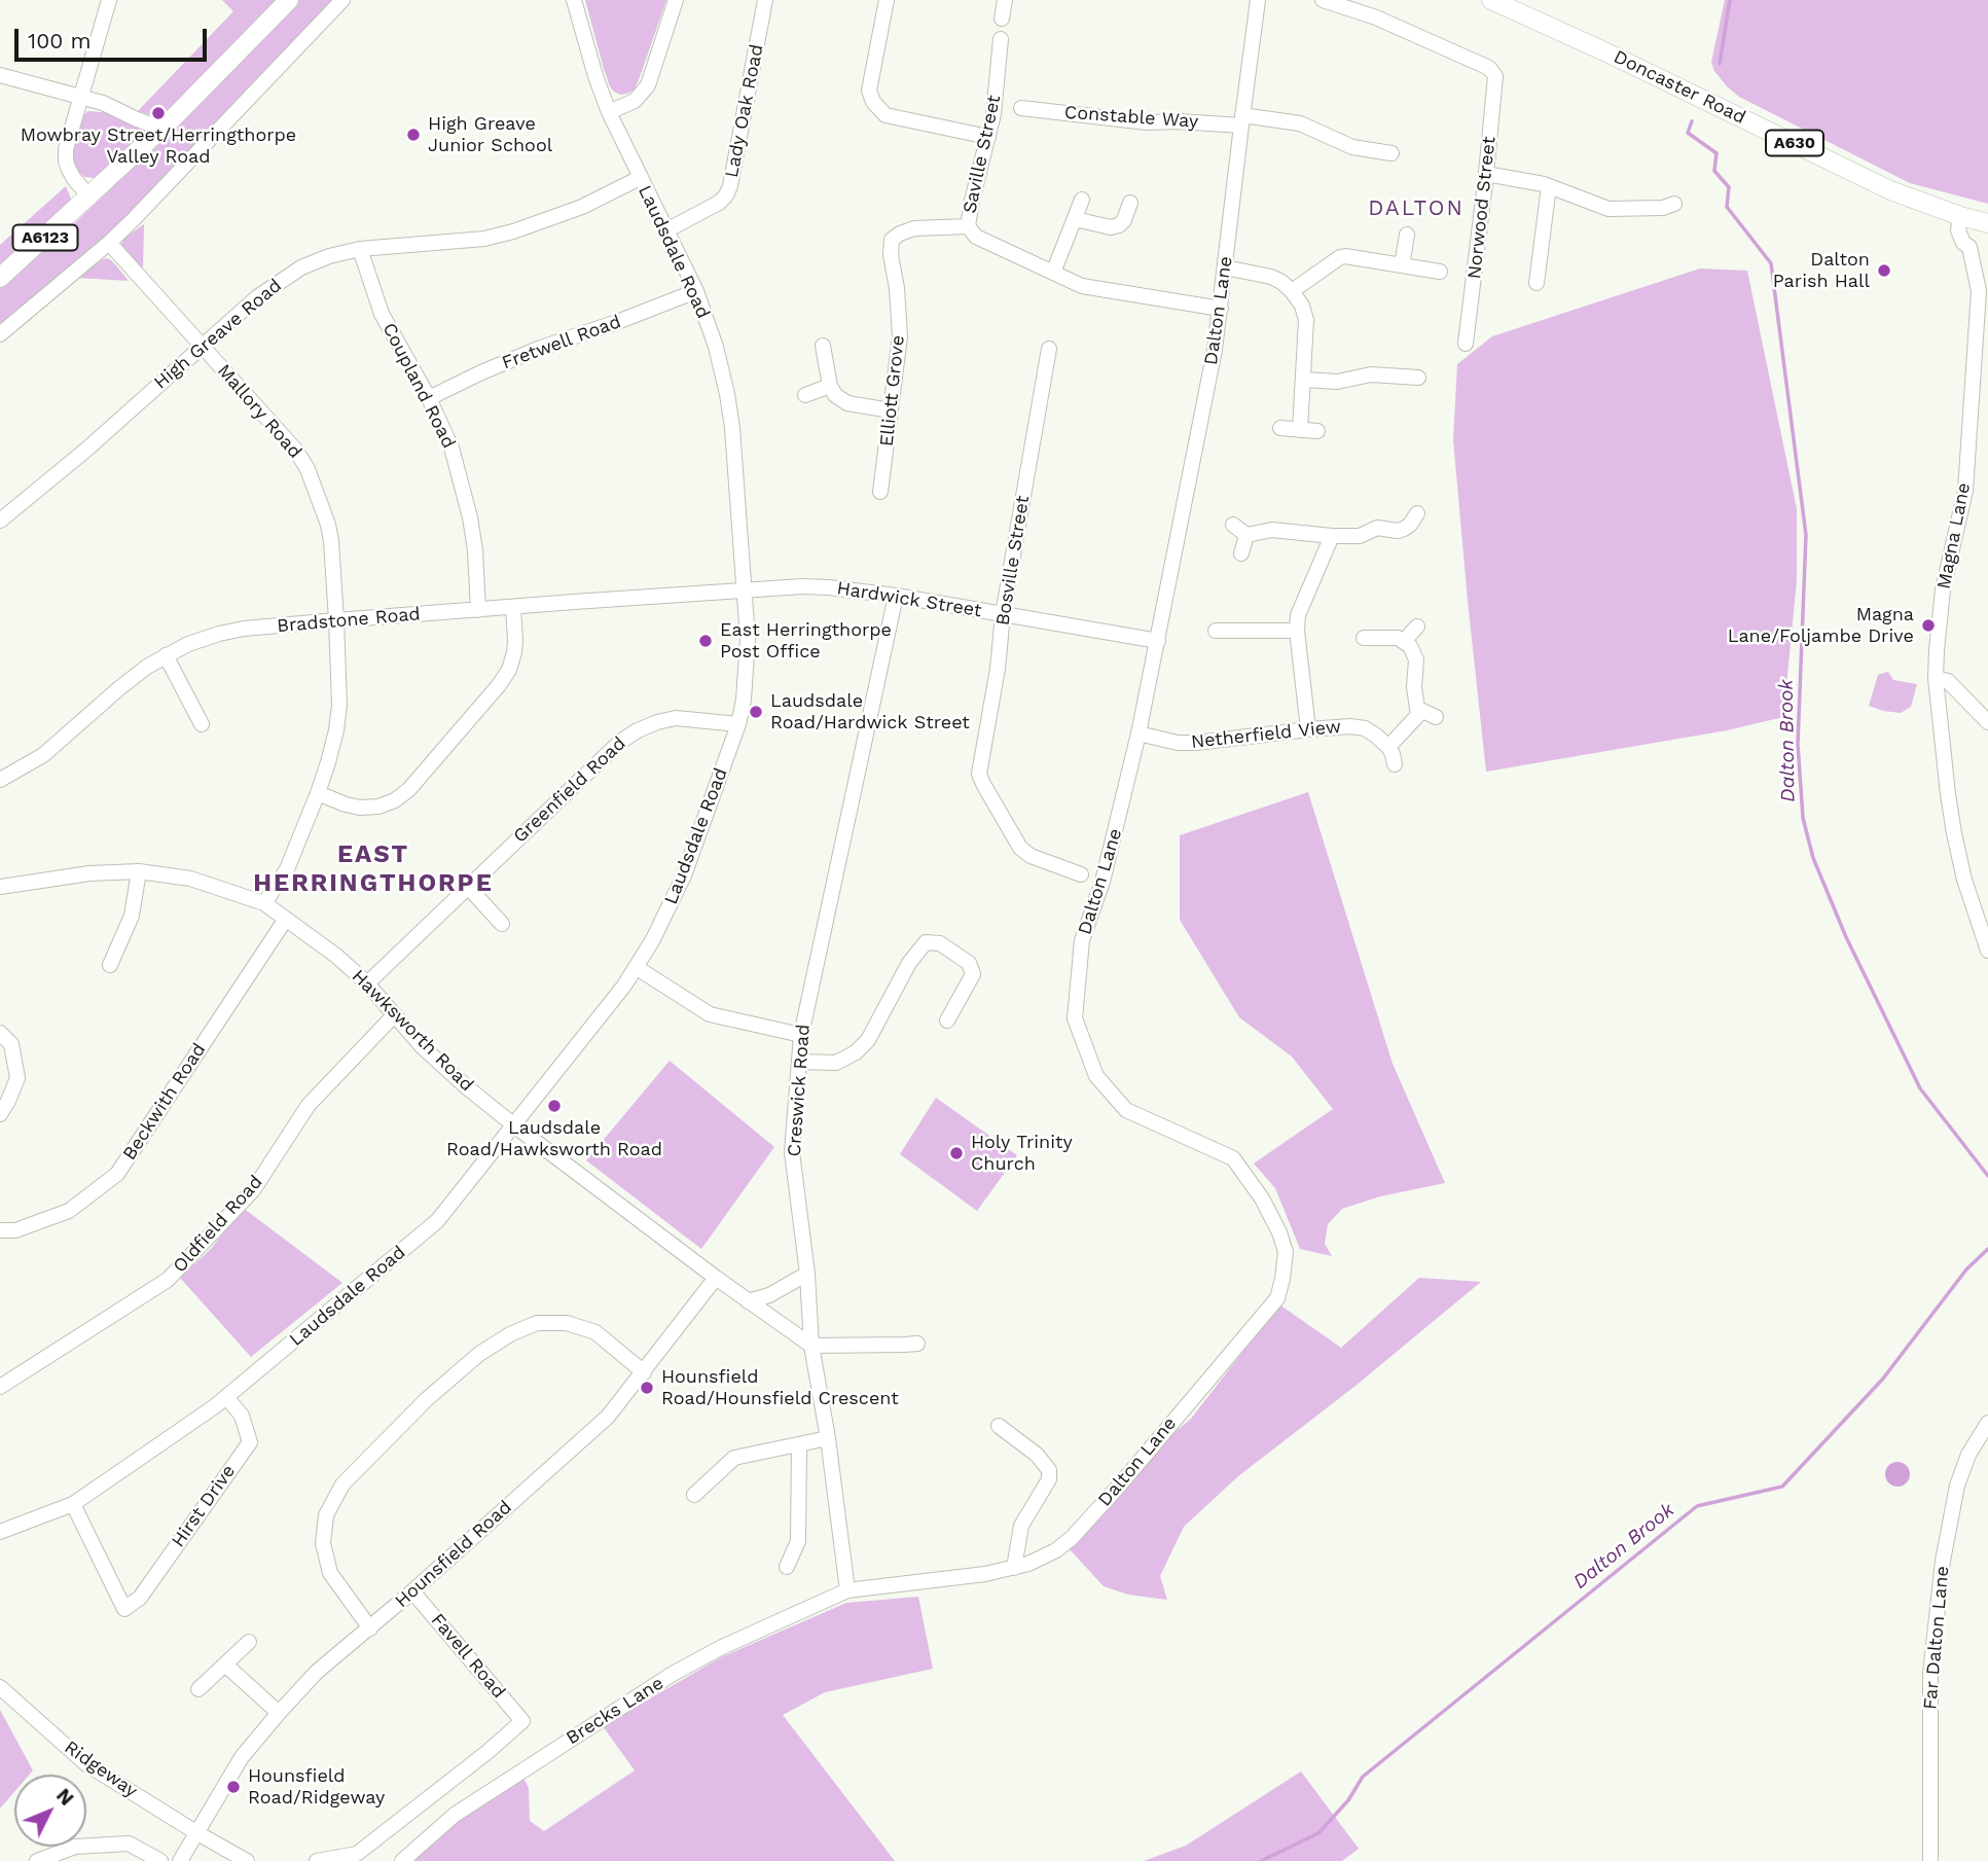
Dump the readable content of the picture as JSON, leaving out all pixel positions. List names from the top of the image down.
{
  "streets": {
    "main road": ["Doncaster Road", "A630", "A6123"],
    "street": [
      "Lady Oak Road",
      "Constable Way",
      "Saville Street",
      "Norwood Street",
      "Laudsdale Road",
      "Dalton Lane",
      "High Greave Road",
      "Fretwell Road",
      "Coupland Road",
      "Elliott Grove",
      "Mallory Road",
      "Magna Lane",
      "Bosville Street",
      "Hardwick Street",
      "Bradstone Road",
      "Netherfield View",
      "Greenfield Road",
      "Hawksworth Road",
      "Creswick Road",
      "Beckwith Road",
      "Oldfield Road",
      "Hirst Drive",
      "Hounsfield Road",
      "Far Dalton Lane",
      "Favell Road",
      "Brecks Lane",
      "Ridgeway"
    ]
  },
  "crossings": [
    ["Doncaster Road", "Magna Lane"],
    ["Lady Oak Road", "Laudsdale Road"],
    ["Constable Way", "Dalton Lane"],
    ["Saville Street", "Elliott Grove"],
    ["Laudsdale Road", "High Greave Road"],
    ["Laudsdale Road", "Fretwell Road"],
    ["Laudsdale Road", "Hardwick Street"],
    ["Laudsdale Road", "Bradstone Road"],
    ["Laudsdale Road", "Greenfield Road"],
    ["Laudsdale Road", "Hawksworth Road"],
    ["Laudsdale Road", "Hirst Drive"],
    ["Dalton Lane", "Hardwick Street"],
    ["Dalton Lane", "Netherfield View"],
    ["Dalton Lane", "Creswick Road"],
    ["Dalton Lane", "Brecks Lane"],
    ["High Greave Road", "Coupland Road"],
    ["High Greave Road", "Mallory Road"],
    ["Fretwell Road", "Coupland Road"],
    ["Coupland Road", "Bradstone Road"],
    ["Mallory Road", "Bradstone Road"],
    ["Mallory Road", "Hawksworth Road"],
    ["Bosville Street", "Hardwick Street"],
    ["Hardwick Street", "Bradstone Road"],
    ["Hardwick Street", "Creswick Road"],
    ["Greenfield Road", "Hawksworth Road"],
    ["Hawksworth Road", "Creswick Road"],
    ["Hawksworth Road", "Beckwith Road"],
    ["Hawksworth Road", "Oldfield Road"],
    ["Hawksworth Road", "Hounsfield Road"],
    ["Creswick Road", "Brecks Lane"],
    ["Hounsfield Road", "Favell Road"],
    ["Hounsfield Road", "Ridgeway"]
  ],
  "districts": ["DALTON", "EAST HERRINGTHORPE"],
  "water": ["Dalton Brook"],
  "places": [
    "Mowbray Street/Herringthorpe Valley Road",
    "High Greave Junior School",
    "Dalton Parish Hall",
    "Magna Lane/Foljambe Drive",
    "East Herringthorpe Post Office",
    "Laudsdale Road/Hardwick Street",
    "Laudsdale Road/Hawksworth Road",
    "Holy Trinity Church",
    "Hounsfield Road/Hounsfield Crescent",
    "Hounsfield Road/Ridgeway"
  ],
  "scale_bar": "100 m",
  "north": "top right"
}
